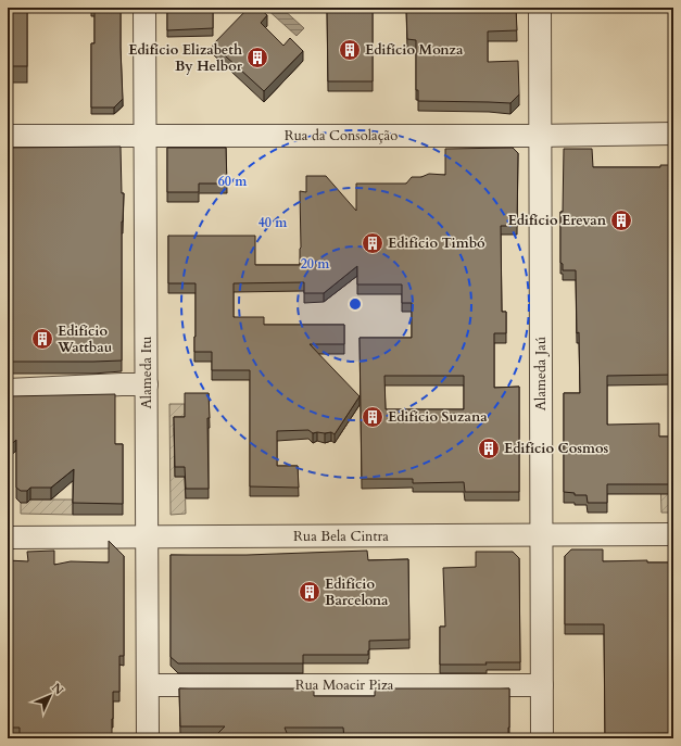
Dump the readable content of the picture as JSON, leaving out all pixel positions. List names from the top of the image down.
{
  "streets": {
    "street": [
      "Rua da Consolação",
      "Alameda Itu",
      "Alameda Jaú",
      "Rua Bela Cintra",
      "Rua Moacir Piza"
    ]
  },
  "crossings": [
    ["Rua da Consolação", "Alameda Itu"],
    ["Rua da Consolação", "Alameda Jaú"],
    ["Alameda Itu", "Rua Bela Cintra"],
    ["Alameda Itu", "Rua Moacir Piza"],
    ["Alameda Jaú", "Rua Bela Cintra"],
    ["Alameda Jaú", "Rua Moacir Piza"]
  ],
  "places": {
    "building": [
      "Edifício Monza",
      "Edifício Elizabeth By Helbor",
      "Edifício Erevan",
      "Edifício Timbó",
      "Edifício Wattbau",
      "Edifício Suzana",
      "Edifício Cosmos",
      "Edifício Barcelona"
    ]
  },
  "north": "top right",
  "rings": ["60 m", "40 m", "20 m"]
}
